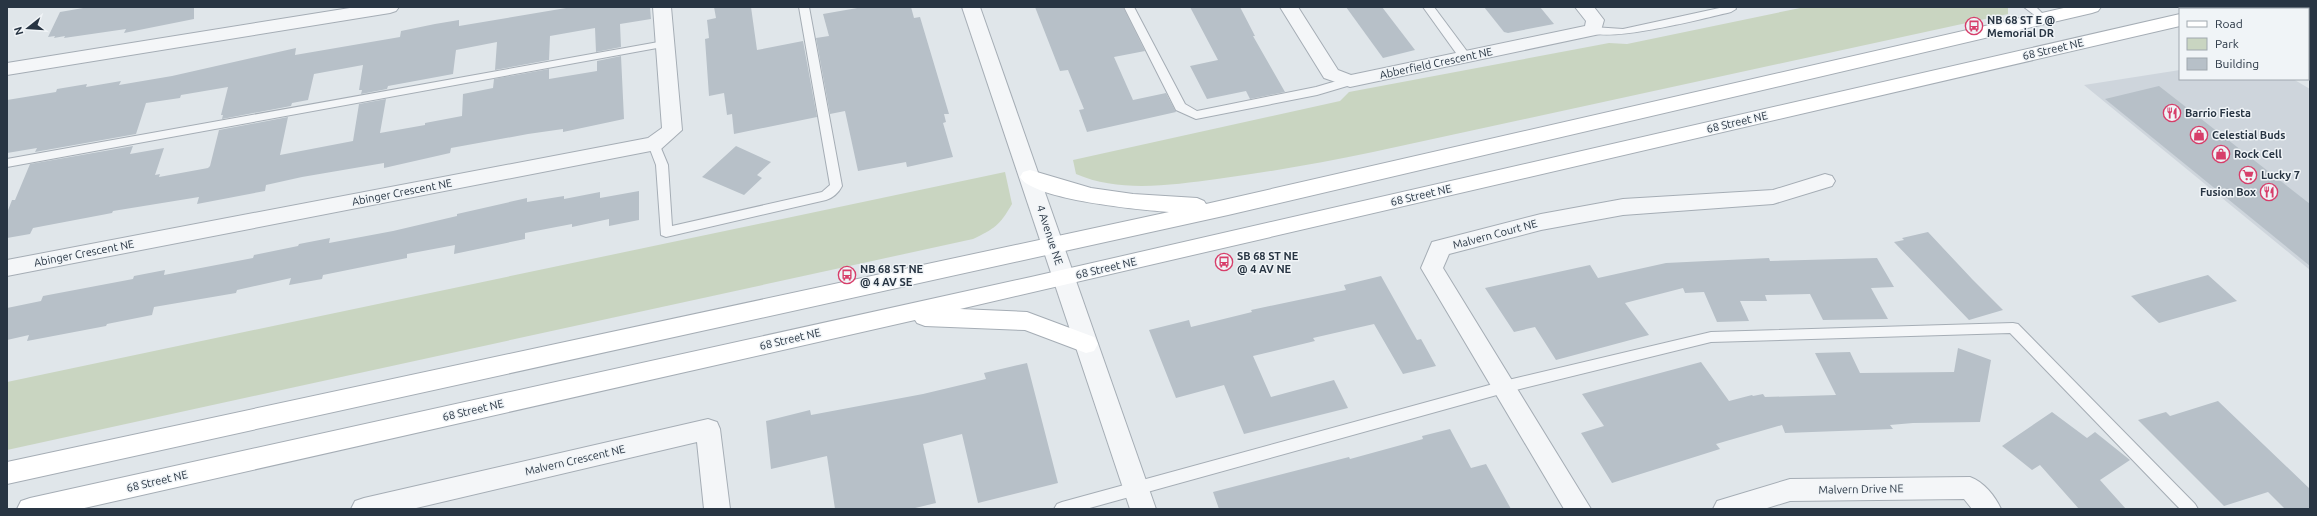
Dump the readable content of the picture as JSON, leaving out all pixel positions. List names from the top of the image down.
{
  "streets": {
    "main road": ["68 Street NE"],
    "street": [
      "Abberfield Crescent NE",
      "Abinger Crescent NE",
      "Malvern Court NE",
      "4 Avenue NE",
      "Malvern Crescent NE",
      "Malvern Drive NE"
    ]
  },
  "crossings": [
    ["68 Street NE", "4 Avenue NE"]
  ],
  "places": {
    "bus stop": ["NB 68 ST E @ Memorial DR", "SB 68 ST NE @ 4 AV NE", "NB 68 ST NE @ 4 AV SE"],
    "restaurant": ["Barrio Fiesta", "Fusion Box"],
    "shop": ["Celestial Buds", "Rock Cell"],
    "supermarket": ["Lucky 7"]
  },
  "legend": ["Road", "Park", "Building"],
  "north": "left"
}
